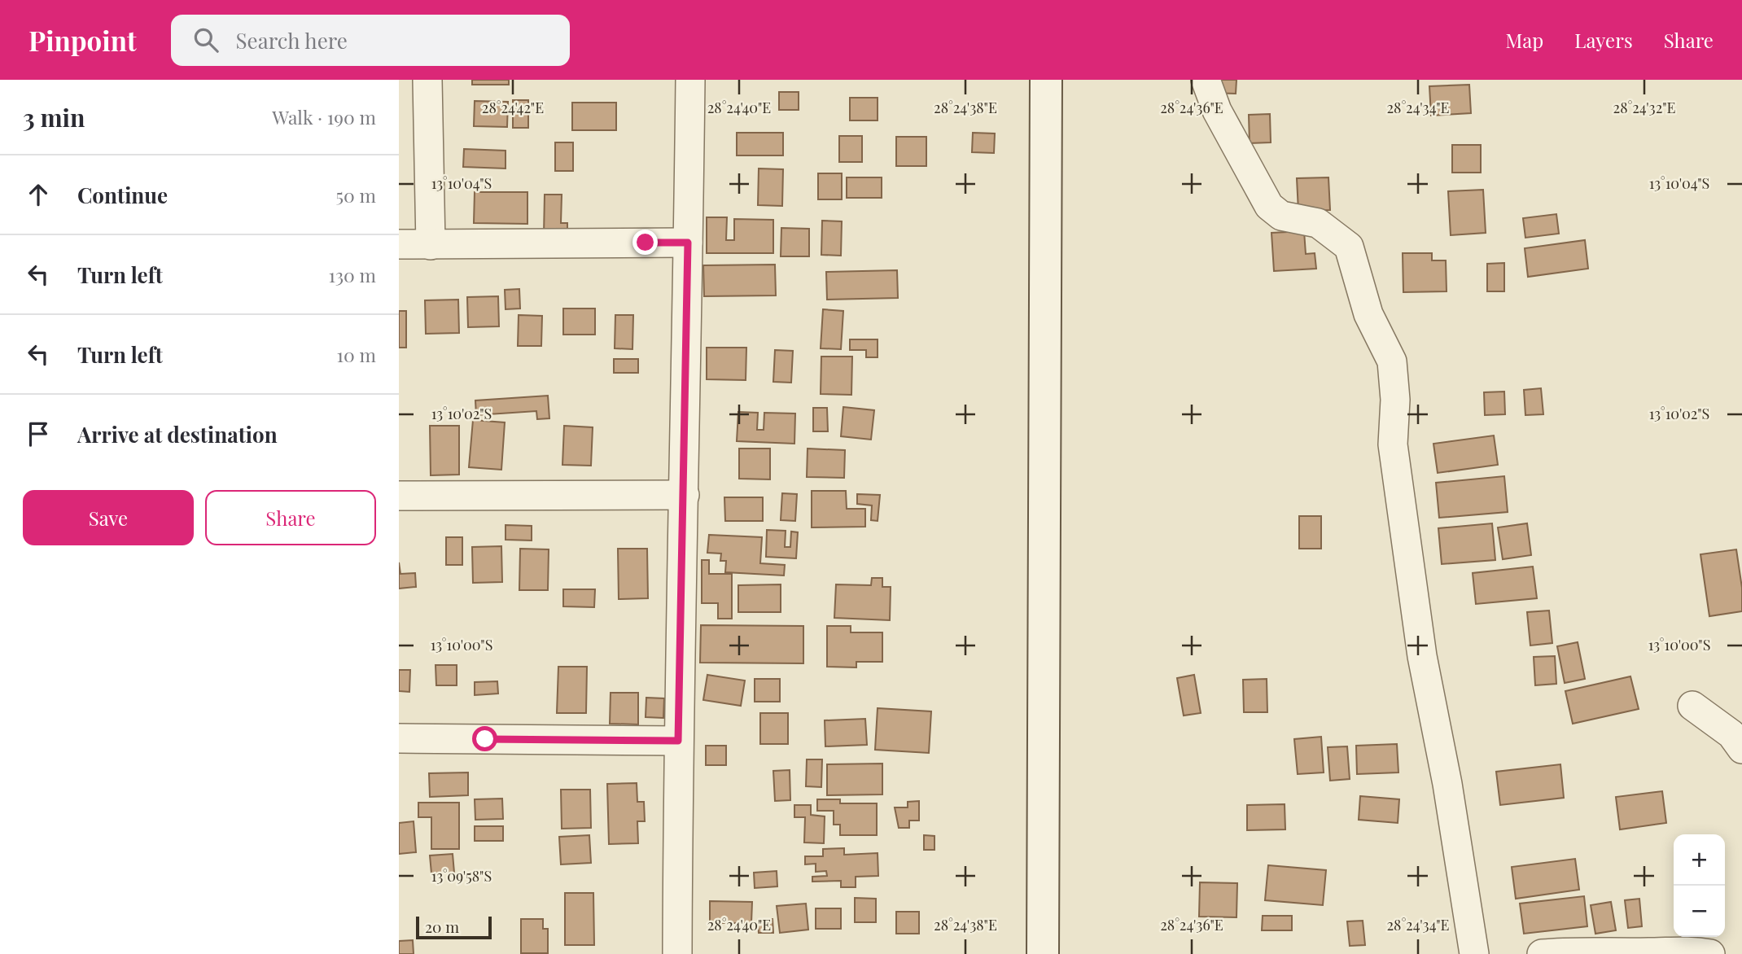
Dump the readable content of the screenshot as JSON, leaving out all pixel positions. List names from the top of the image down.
{
  "scale_bar": "20 m",
  "page": {
    "header": "Pinpoint",
    "search": "Search here",
    "nav": ["Map", "Layers", "Share"],
    "heading": ["3 min", "Walk · 190 m"],
    "list": [
      ["Continue", "50 m"],
      ["Turn left", "130 m"],
      ["Turn left", "10 m"],
      "Arrive at destination"
    ],
    "buttons": ["Save", "Share"],
    "map_buttons": ["+", "−"],
    "scale": "20 m"
  },
  "coordinates": [
    "28°24'42\"E",
    "28°24'40\"E",
    "28°24'38\"E",
    "28°24'36\"E",
    "28°24'34\"E",
    "28°24'32\"E",
    "13°10'04\"S",
    "13°10'02\"S",
    "13°10'00\"S",
    "13°09'58\"S"
  ]
}
